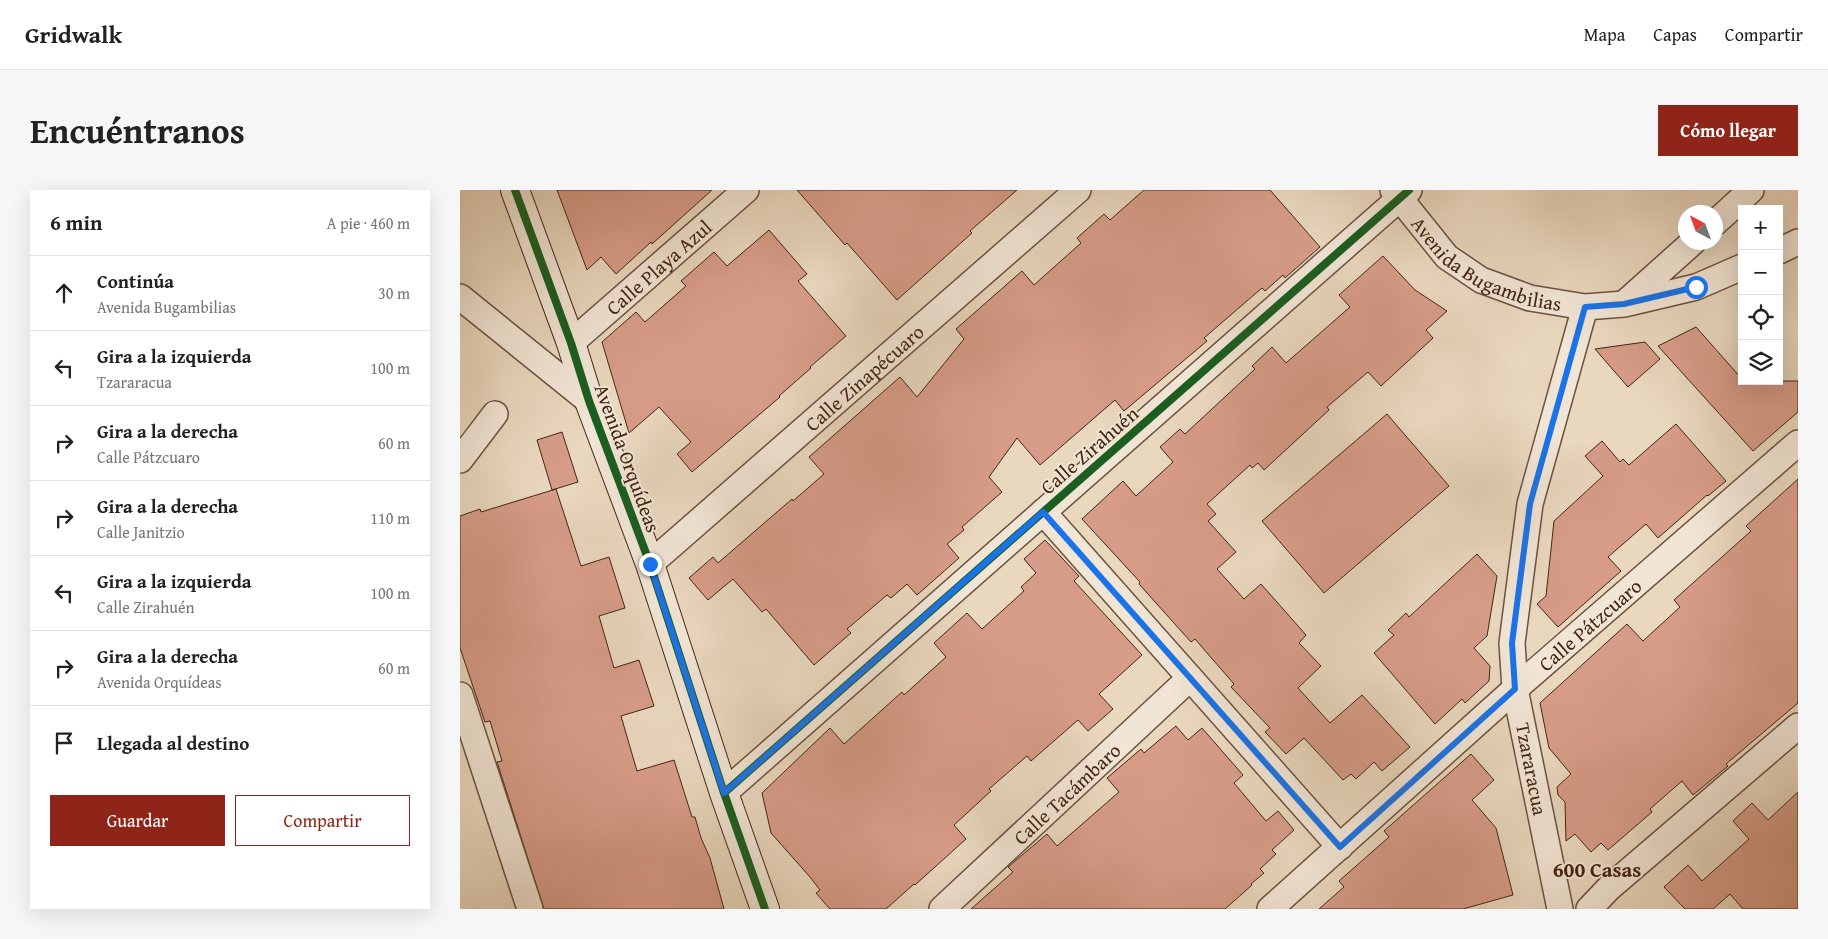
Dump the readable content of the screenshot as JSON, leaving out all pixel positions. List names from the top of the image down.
{
  "streets": {
    "street": [
      "Avenida Bugambilias",
      "Calle Playa Azul",
      "Calle Zinapécuaro",
      "Calle Zirahuén",
      "Avenida Orquídeas",
      "Calle Pátzcuaro",
      "Tzararacua",
      "Calle Tacámbaro"
    ]
  },
  "crossings": [
    ["Avenida Bugambilias", "Calle Zirahuén"],
    ["Avenida Bugambilias", "Tzararacua"],
    ["Calle Playa Azul", "Avenida Orquídeas"],
    ["Calle Zinapécuaro", "Avenida Orquídeas"],
    ["Calle Zirahuén", "Avenida Orquídeas"],
    ["Calle Pátzcuaro", "Tzararacua"]
  ],
  "districts": ["600 Casas"],
  "north": "top left",
  "page": {
    "header": "Gridwalk",
    "nav": ["Mapa", "Capas", "Compartir"],
    "title": "Encuéntranos",
    "buttons": [
      "Cómo llegar",
      ["Guardar", "Compartir"]
    ],
    "heading": ["6 min", "A pie · 460 m"],
    "map_buttons": ["+", "−"],
    "list": [
      ["Continúa", "Avenida Bugambilias", "30 m"],
      ["Gira a la izquierda", "Tzararacua", "100 m"],
      ["Gira a la derecha", "Calle Pátzcuaro", "60 m"],
      ["Gira a la derecha", "Calle Janitzio", "110 m"],
      ["Gira a la izquierda", "Calle Zirahuén", "100 m"],
      ["Gira a la derecha", "Avenida Orquídeas", "60 m"],
      "Llegada al destino"
    ]
  }
}
